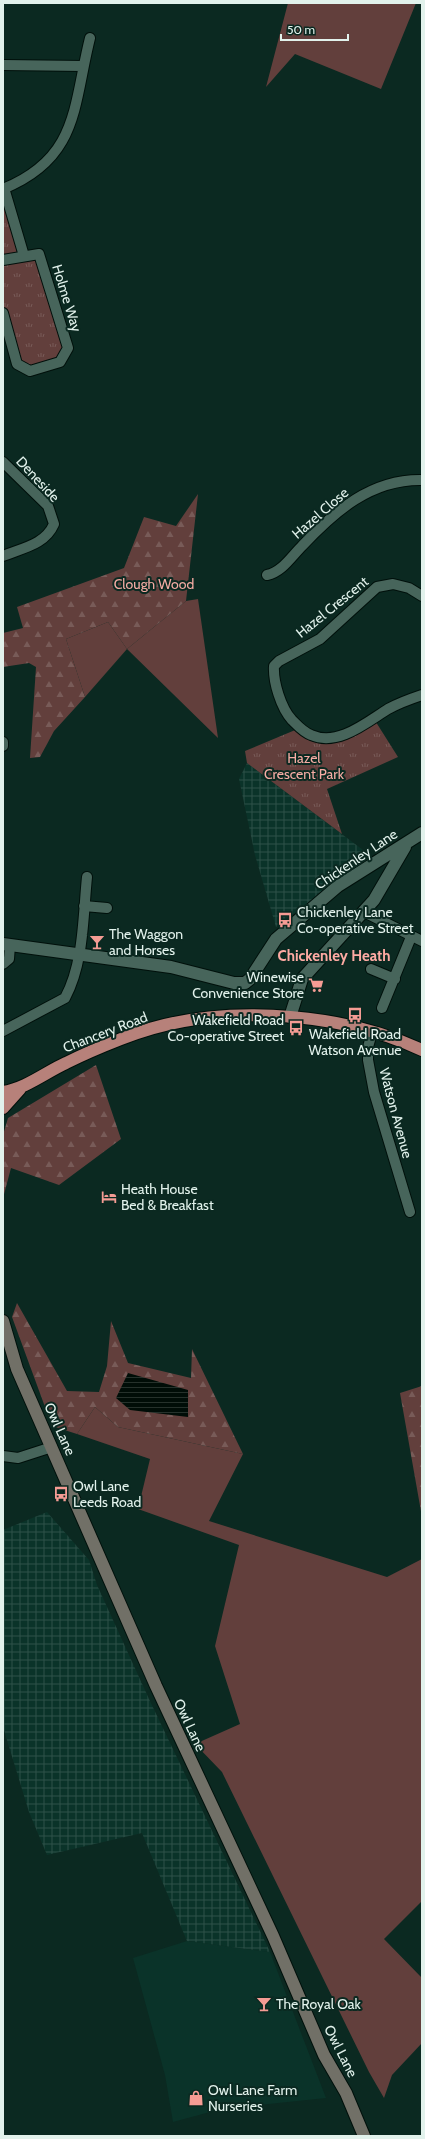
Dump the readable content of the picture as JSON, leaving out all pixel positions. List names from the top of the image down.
{
  "streets": {
    "highway": ["Chancery Road"],
    "main road": ["Owl Lane"],
    "street": [
      "Holme Way",
      "Deneside",
      "Hazel Close",
      "Hazel Crescent",
      "Chickenley Lane",
      "Watson Avenue"
    ]
  },
  "crossings": [
    ["Chancery Road", "Watson Avenue"]
  ],
  "districts": ["Chickenley Heath"],
  "parks": ["Clough Wood", "Hazel Crescent Park"],
  "places": {
    "bus stop": [
      "Chickenley Lane Co-operative Street",
      "Wakefield Road Watson Avenue",
      "Wakefield Road Co-operative Street",
      "Owl Lane Leeds Road"
    ],
    "bar": ["The Waggon and Horses", "The Royal Oak"],
    "supermarket": ["Winewise Convenience Store"],
    "hotel": ["Heath House Bed & Breakfast"],
    "shop": ["Owl Lane Farm Nurseries"]
  },
  "scale_bar": "50 m"
}
